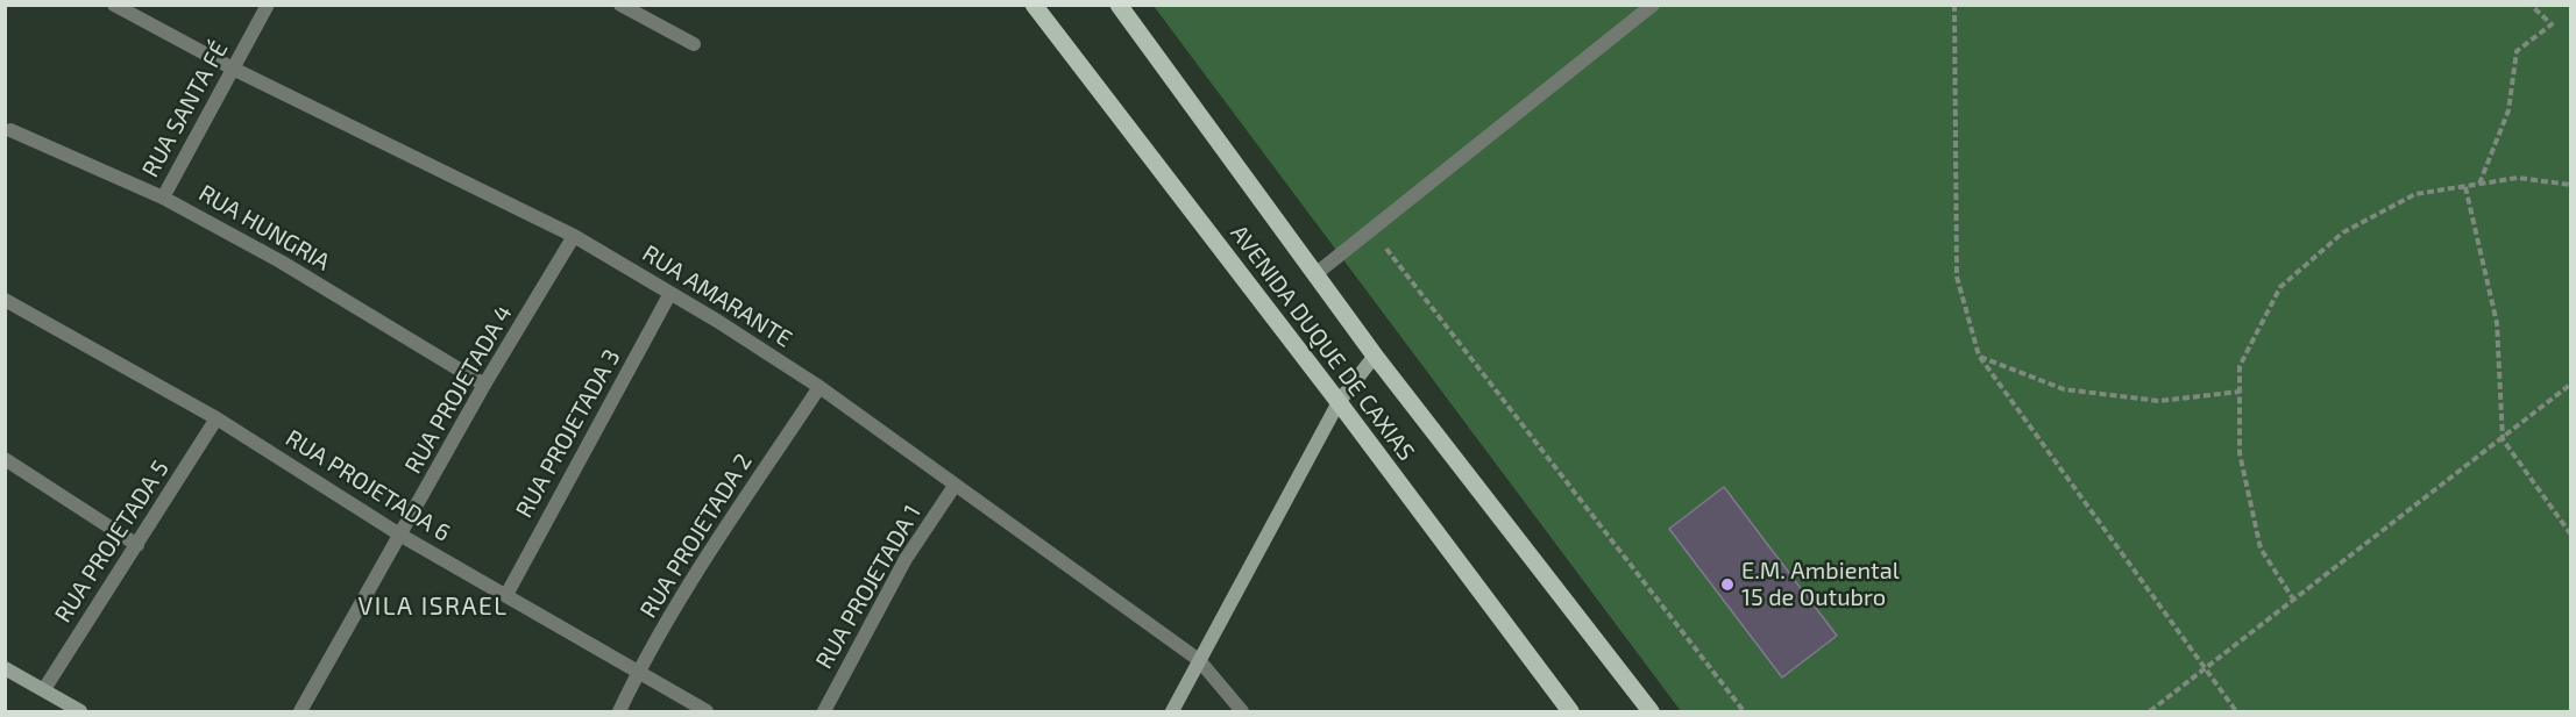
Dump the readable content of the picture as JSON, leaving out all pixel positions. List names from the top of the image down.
{
  "streets": {
    "main road": ["AVENIDA DUQUE DE CAXIAS"],
    "street": [
      "RUA SANTA FÉ",
      "RUA HUNGRIA",
      "RUA AMARANTE",
      "RUA PROJETADA 4",
      "RUA PROJETADA 3",
      "RUA PROJETADA 6",
      "RUA PROJETADA 2",
      "RUA PROJETADA 5",
      "RUA PROJETADA 1"
    ]
  },
  "crossings": [
    ["RUA SANTA FÉ", "RUA HUNGRIA"],
    ["RUA SANTA FÉ", "RUA AMARANTE"],
    ["RUA HUNGRIA", "RUA PROJETADA 4"],
    ["RUA AMARANTE", "RUA PROJETADA 4"],
    ["RUA AMARANTE", "RUA PROJETADA 3"],
    ["RUA AMARANTE", "RUA PROJETADA 2"],
    ["RUA AMARANTE", "RUA PROJETADA 1"],
    ["RUA PROJETADA 4", "RUA PROJETADA 6"],
    ["RUA PROJETADA 3", "RUA PROJETADA 6"],
    ["RUA PROJETADA 6", "RUA PROJETADA 2"],
    ["RUA PROJETADA 6", "RUA PROJETADA 5"]
  ],
  "districts": ["VILA ISRAEL"],
  "places": ["E.M. Ambiental 15 de Outubro"]
}
